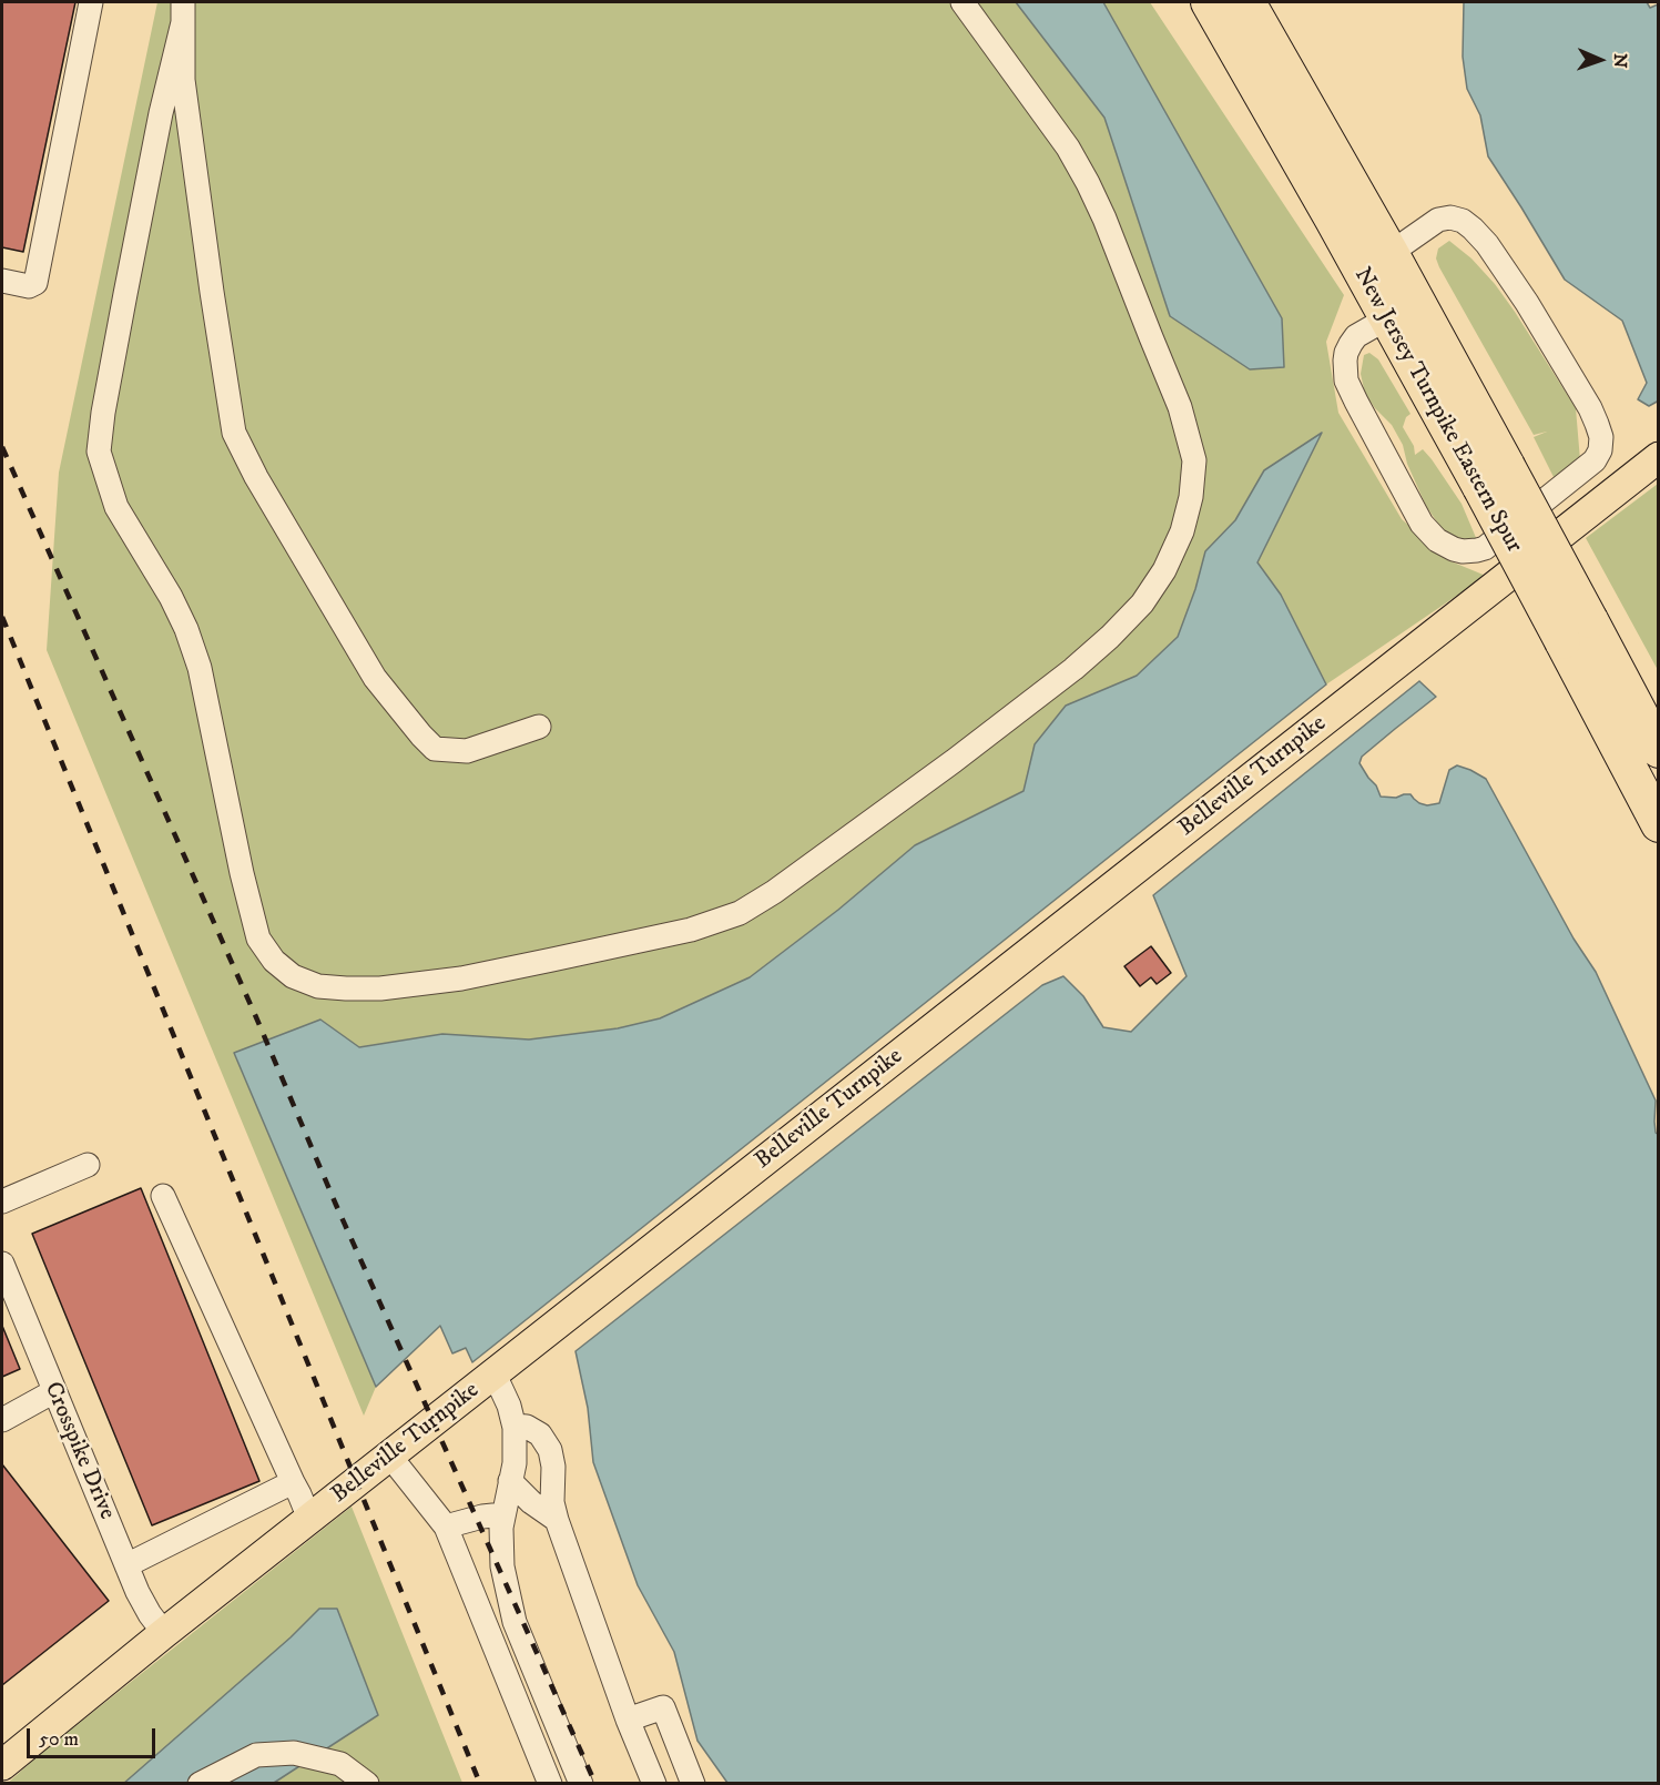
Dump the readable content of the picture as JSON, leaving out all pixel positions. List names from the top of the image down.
{
  "streets": {
    "highway": ["New Jersey Turnpike Eastern Spur"],
    "main road": ["Belleville Turnpike"],
    "street": ["Crosspike Drive"]
  },
  "crossings": [
    ["Belleville Turnpike", "Crosspike Drive"]
  ],
  "scale_bar": "50 m",
  "north": "right"
}
